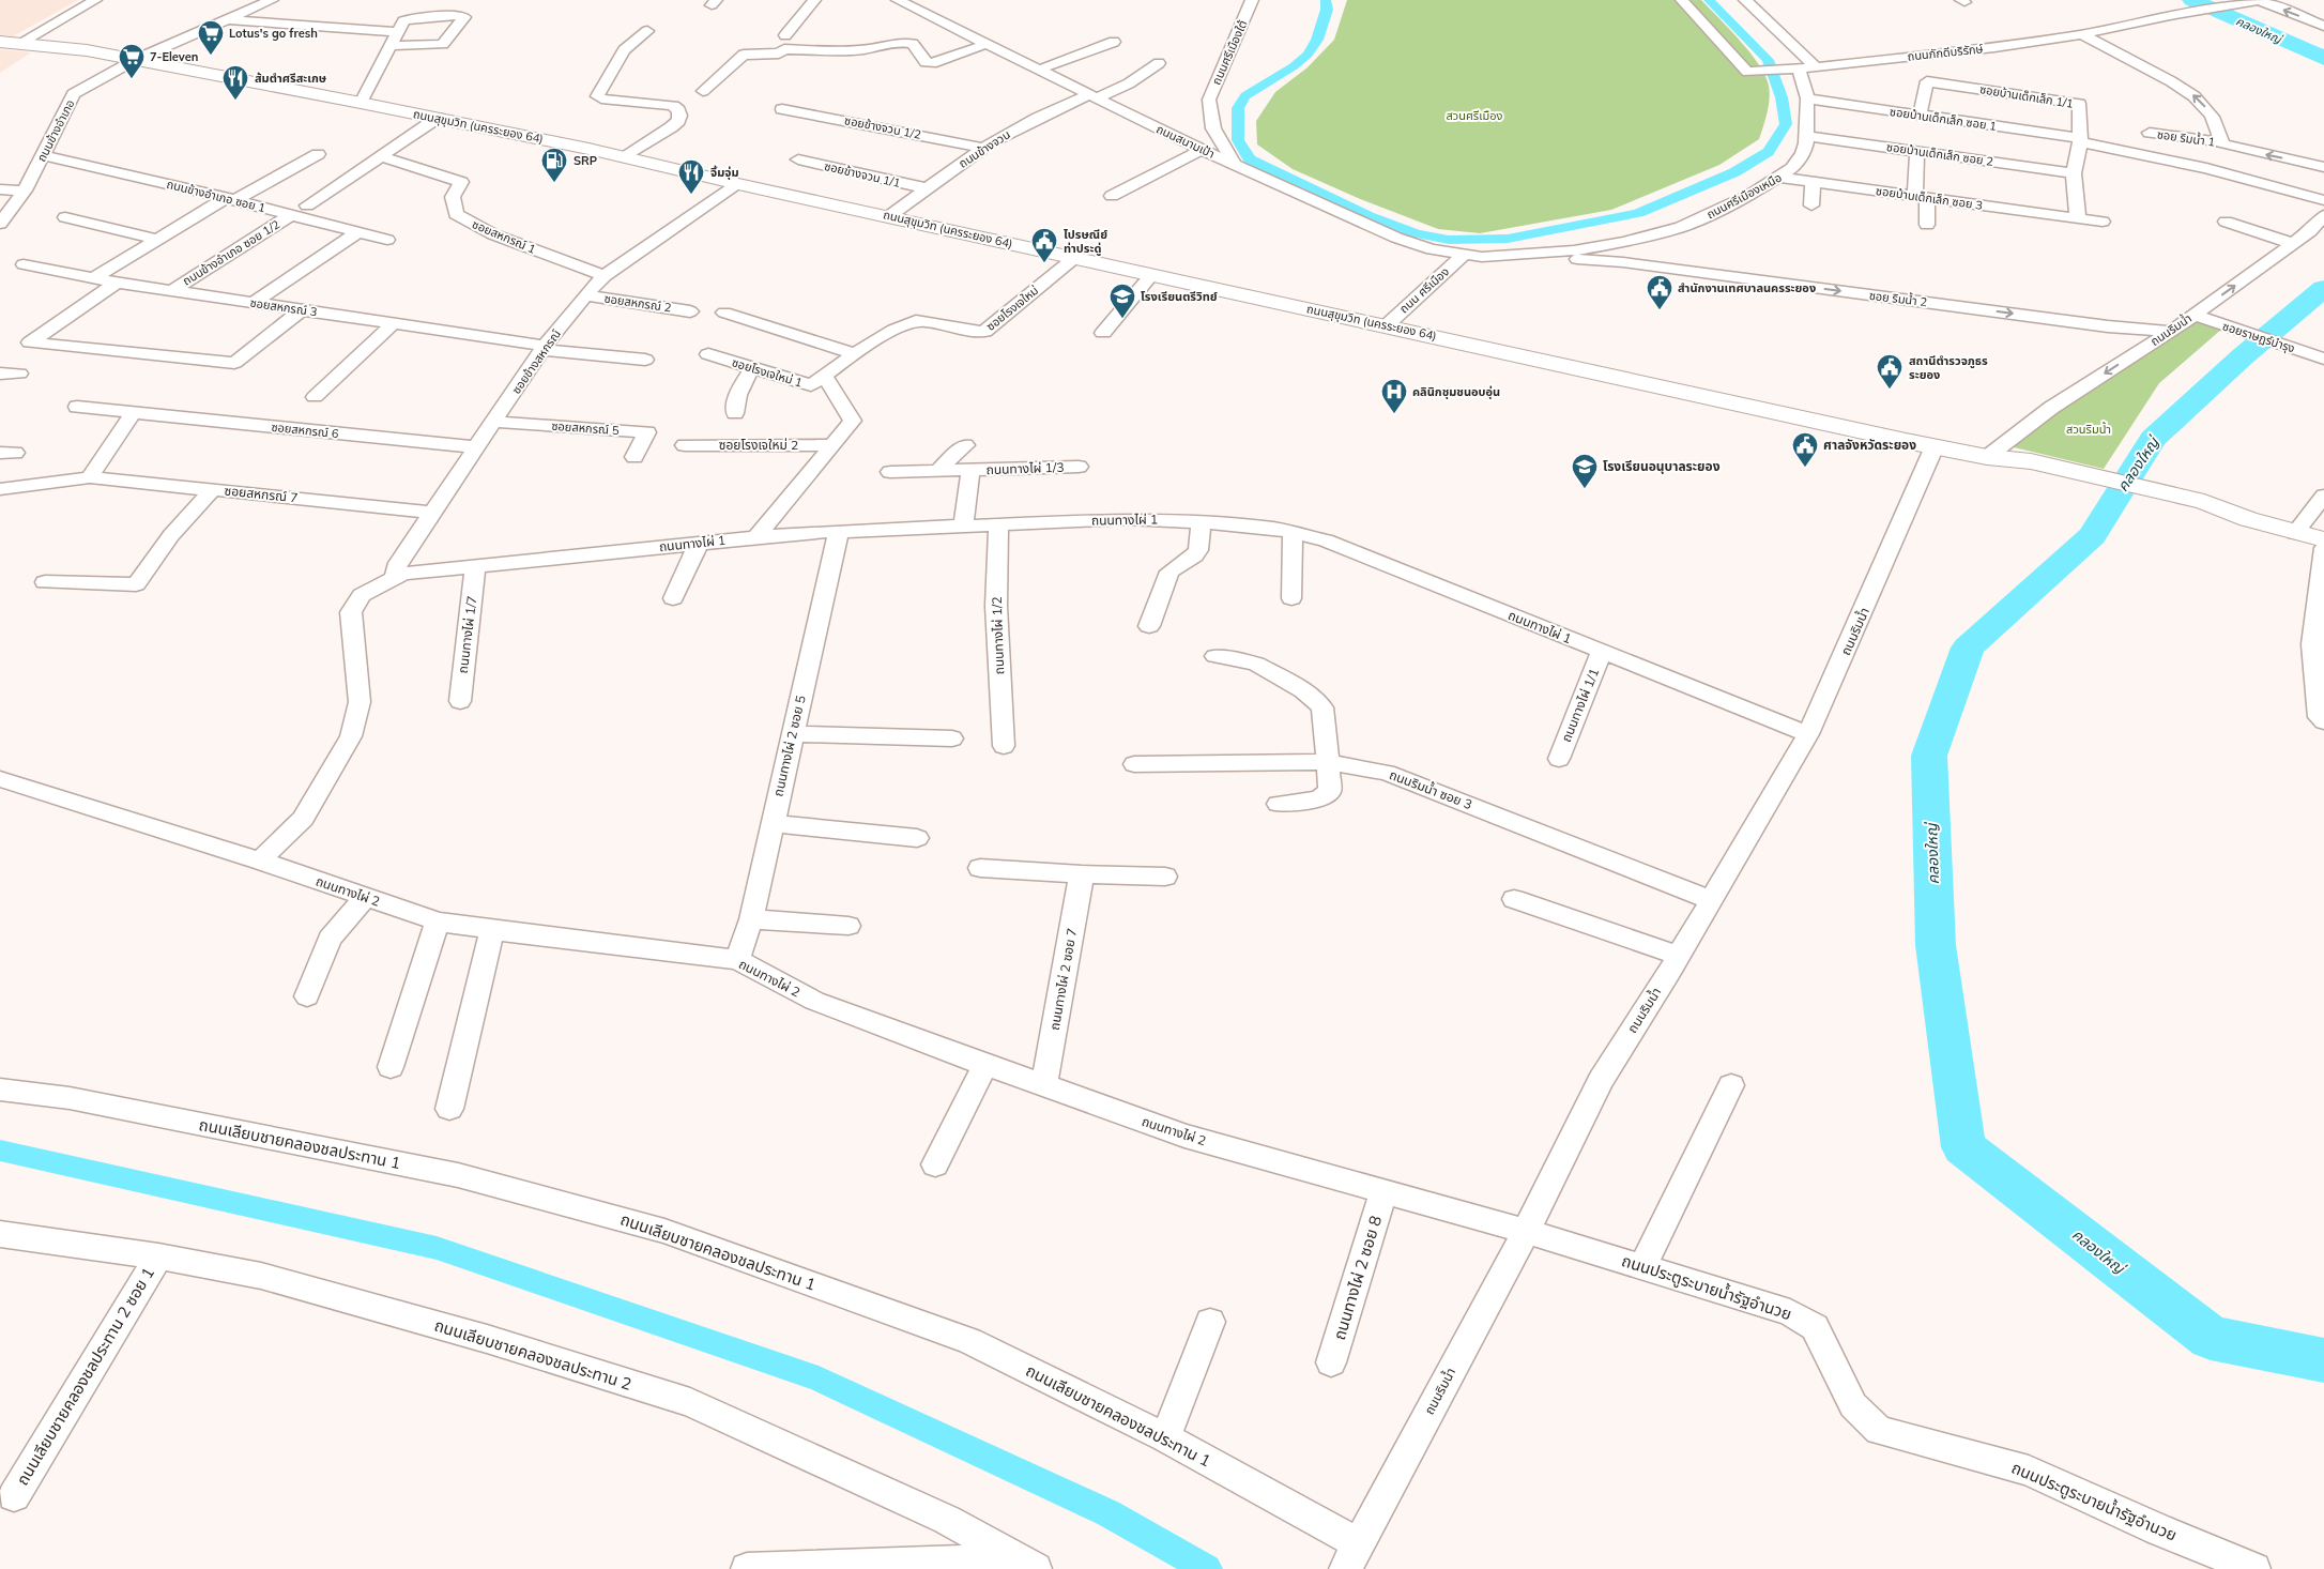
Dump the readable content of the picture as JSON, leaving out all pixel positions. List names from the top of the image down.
{
  "streets": {
    "street": [
      "ถนนศรีเมืองใต้",
      "ถนนภักดีบริรักษ์",
      "ซอยบ้านเด็กเล็ก 1/1",
      "ซอยบ้านเด็กเล็ก ซอย 1",
      "ถนนสุขุมวิท (นครระยอง 64)",
      "ซอยข้างจวน 1/2",
      "ถนนข้างอำเภอ",
      "ซอย ริมน้ำ 1",
      "ถนนสนามเป้า",
      "ถนนข้างจวน",
      "ซอยบ้านเด็กเล็ก ซอย 2",
      "ซอยข้างจวน 1/1",
      "ถนนข้างอำเภอ ซอย 1",
      "ถนนศรีเมืองเหนือ",
      "ซอยบ้านเด็กเล็ก ซอย 3",
      "ซอยสหกรณ์ 1",
      "ถนนข้างอำเภอ ซอย 1/2",
      "ถนน ศรีเมือง",
      "ซอย ริมน้ำ 2",
      "ซอยสหกรณ์ 2",
      "ซอยสหกรณ์ 3",
      "ซอยโรงเจใหม่",
      "ถนนริมน้ำ",
      "ซอยราษฎร์บำรุง",
      "ซอยข้างสหกรณ์",
      "ซอยโรงเจใหม่ 1",
      "ซอยสหกรณ์ 5",
      "ซอยสหกรณ์ 6",
      "ซอยโรงเจใหม่ 2",
      "ถนนทางไผ่ 1/3",
      "ซอยสหกรณ์ 7",
      "ถนนทางไผ่ 1",
      "ถนนทางไผ่ 1/7",
      "ถนนทางไผ่ 1/2",
      "ถนนทางไผ่ 1/1",
      "ถนนทางไผ่ 2 ซอย 5",
      "ถนนริมน้ำ ซอย 3",
      "ถนนทางไผ่ 2",
      "ถนนทางไผ่ 2 ซอย 7",
      "ถนนเลียบชายคลองชลประทาน 1",
      "ถนนทางไผ่ 2 ซอย 8",
      "ถนนประตูระบายน้ำรัฐอำนวย",
      "ถนนเลียบชายคลองชลประทาน 2",
      "ถนนเลียบชายคลองชลประทาน 2 ซอย 1"
    ]
  },
  "crossings": [
    ["ถนนศรีเมืองใต้", "ถนนสนามเป้า"],
    ["ถนนภักดีบริรักษ์", "ถนนศรีเมืองเหนือ"],
    ["ซอยบ้านเด็กเล็ก 1/1", "ซอยบ้านเด็กเล็ก ซอย 1"],
    ["ซอยบ้านเด็กเล็ก 1/1", "ซอยบ้านเด็กเล็ก ซอย 2"],
    ["ซอยบ้านเด็กเล็ก 1/1", "ซอยบ้านเด็กเล็ก ซอย 3"],
    ["ซอยบ้านเด็กเล็ก ซอย 1", "ถนนศรีเมืองเหนือ"],
    ["ถนนสุขุมวิท (นครระยอง 64)", "ถนนข้างอำเภอ"],
    ["ถนนสุขุมวิท (นครระยอง 64)", "ถนนข้างจวน"],
    ["ถนนสุขุมวิท (นครระยอง 64)", "ถนน ศรีเมือง"],
    ["ถนนสุขุมวิท (นครระยอง 64)", "ซอยโรงเจใหม่"],
    ["ถนนสุขุมวิท (นครระยอง 64)", "ถนนริมน้ำ"],
    ["ถนนสุขุมวิท (นครระยอง 64)", "ซอยข้างสหกรณ์"],
    ["ซอยข้างจวน 1/2", "ถนนข้างจวน"],
    ["ถนนข้างอำเภอ", "ถนนข้างอำเภอ ซอย 1"],
    ["ถนนสนามเป้า", "ถนนข้างจวน"],
    ["ถนนสนามเป้า", "ถนนศรีเมืองเหนือ"],
    ["ถนนสนามเป้า", "ถนน ศรีเมือง"],
    ["ถนนข้างจวน", "ซอยข้างจวน 1/1"],
    ["ซอยบ้านเด็กเล็ก ซอย 2", "ถนนศรีเมืองเหนือ"],
    ["ถนนข้างอำเภอ ซอย 1", "ถนนข้างอำเภอ ซอย 1/2"],
    ["ถนนศรีเมืองเหนือ", "ซอยบ้านเด็กเล็ก ซอย 3"],
    ["ถนนศรีเมืองเหนือ", "ซอย ริมน้ำ 2"],
    ["ซอยสหกรณ์ 1", "ซอยข้างสหกรณ์"],
    ["ถนนข้างอำเภอ ซอย 1/2", "ซอยสหกรณ์ 3"],
    ["ซอย ริมน้ำ 2", "ถนนริมน้ำ"],
    ["ซอยสหกรณ์ 2", "ซอยข้างสหกรณ์"],
    ["ซอยสหกรณ์ 3", "ซอยข้างสหกรณ์"],
    ["ซอยโรงเจใหม่", "ซอยโรงเจใหม่ 1"],
    ["ถนนริมน้ำ", "ซอยราษฎร์บำรุง"],
    ["ถนนริมน้ำ", "ถนนทางไผ่ 1"],
    ["ถนนริมน้ำ", "ถนนริมน้ำ ซอย 3"],
    ["ถนนริมน้ำ", "ถนนทางไผ่ 2"],
    ["ถนนริมน้ำ", "ถนนเลียบชายคลองชลประทาน 1"],
    ["ถนนริมน้ำ", "ถนนประตูระบายน้ำรัฐอำนวย"],
    ["ซอยข้างสหกรณ์", "ซอยสหกรณ์ 5"],
    ["ซอยข้างสหกรณ์", "ซอยสหกรณ์ 6"],
    ["ซอยข้างสหกรณ์", "ซอยสหกรณ์ 7"],
    ["ซอยข้างสหกรณ์", "ถนนทางไผ่ 1"],
    ["ถนนทางไผ่ 1/3", "ถนนทางไผ่ 1"],
    ["ถนนทางไผ่ 1", "ถนนทางไผ่ 1/7"],
    ["ถนนทางไผ่ 1", "ถนนทางไผ่ 1/2"],
    ["ถนนทางไผ่ 1", "ถนนทางไผ่ 1/1"],
    ["ถนนทางไผ่ 1", "ถนนทางไผ่ 2 ซอย 5"],
    ["ถนนทางไผ่ 2 ซอย 5", "ถนนทางไผ่ 2"],
    ["ถนนทางไผ่ 2", "ถนนทางไผ่ 2 ซอย 7"],
    ["ถนนทางไผ่ 2", "ถนนทางไผ่ 2 ซอย 8"],
    ["ถนนทางไผ่ 2", "ถนนประตูระบายน้ำรัฐอำนวย"],
    ["ถนนเลียบชายคลองชลประทาน 2", "ถนนเลียบชายคลองชลประทาน 2 ซอย 1"]
  ],
  "one_way": ["ซอย ริมน้ำ 2"],
  "water": ["คลองใหญ่"],
  "parks": ["สวนศรีเมือง", "สวนริมน้ำ"],
  "places": {
    "supermarket": ["Lotus's go fresh", "7-Eleven"],
    "restaurant": ["ส้มตำศรีสะเกษ", "จิ้มจุ่ม"],
    "fuel station": ["SRP"],
    "public building": [
      "ไปรษณีย์ ท่าประดู่",
      "สำนักงานเทศบาลนครระยอง",
      "สถานีตำรวจภูธร ระยอง",
      "ศาลจังหวัดระยอง"
    ],
    "school or university": ["โรงเรียนตรีวิทย์", "โรงเรียนอนุบาลระยอง"],
    "hospital": ["คลินิกชุมชนอบอุ่น"]
  }
}
